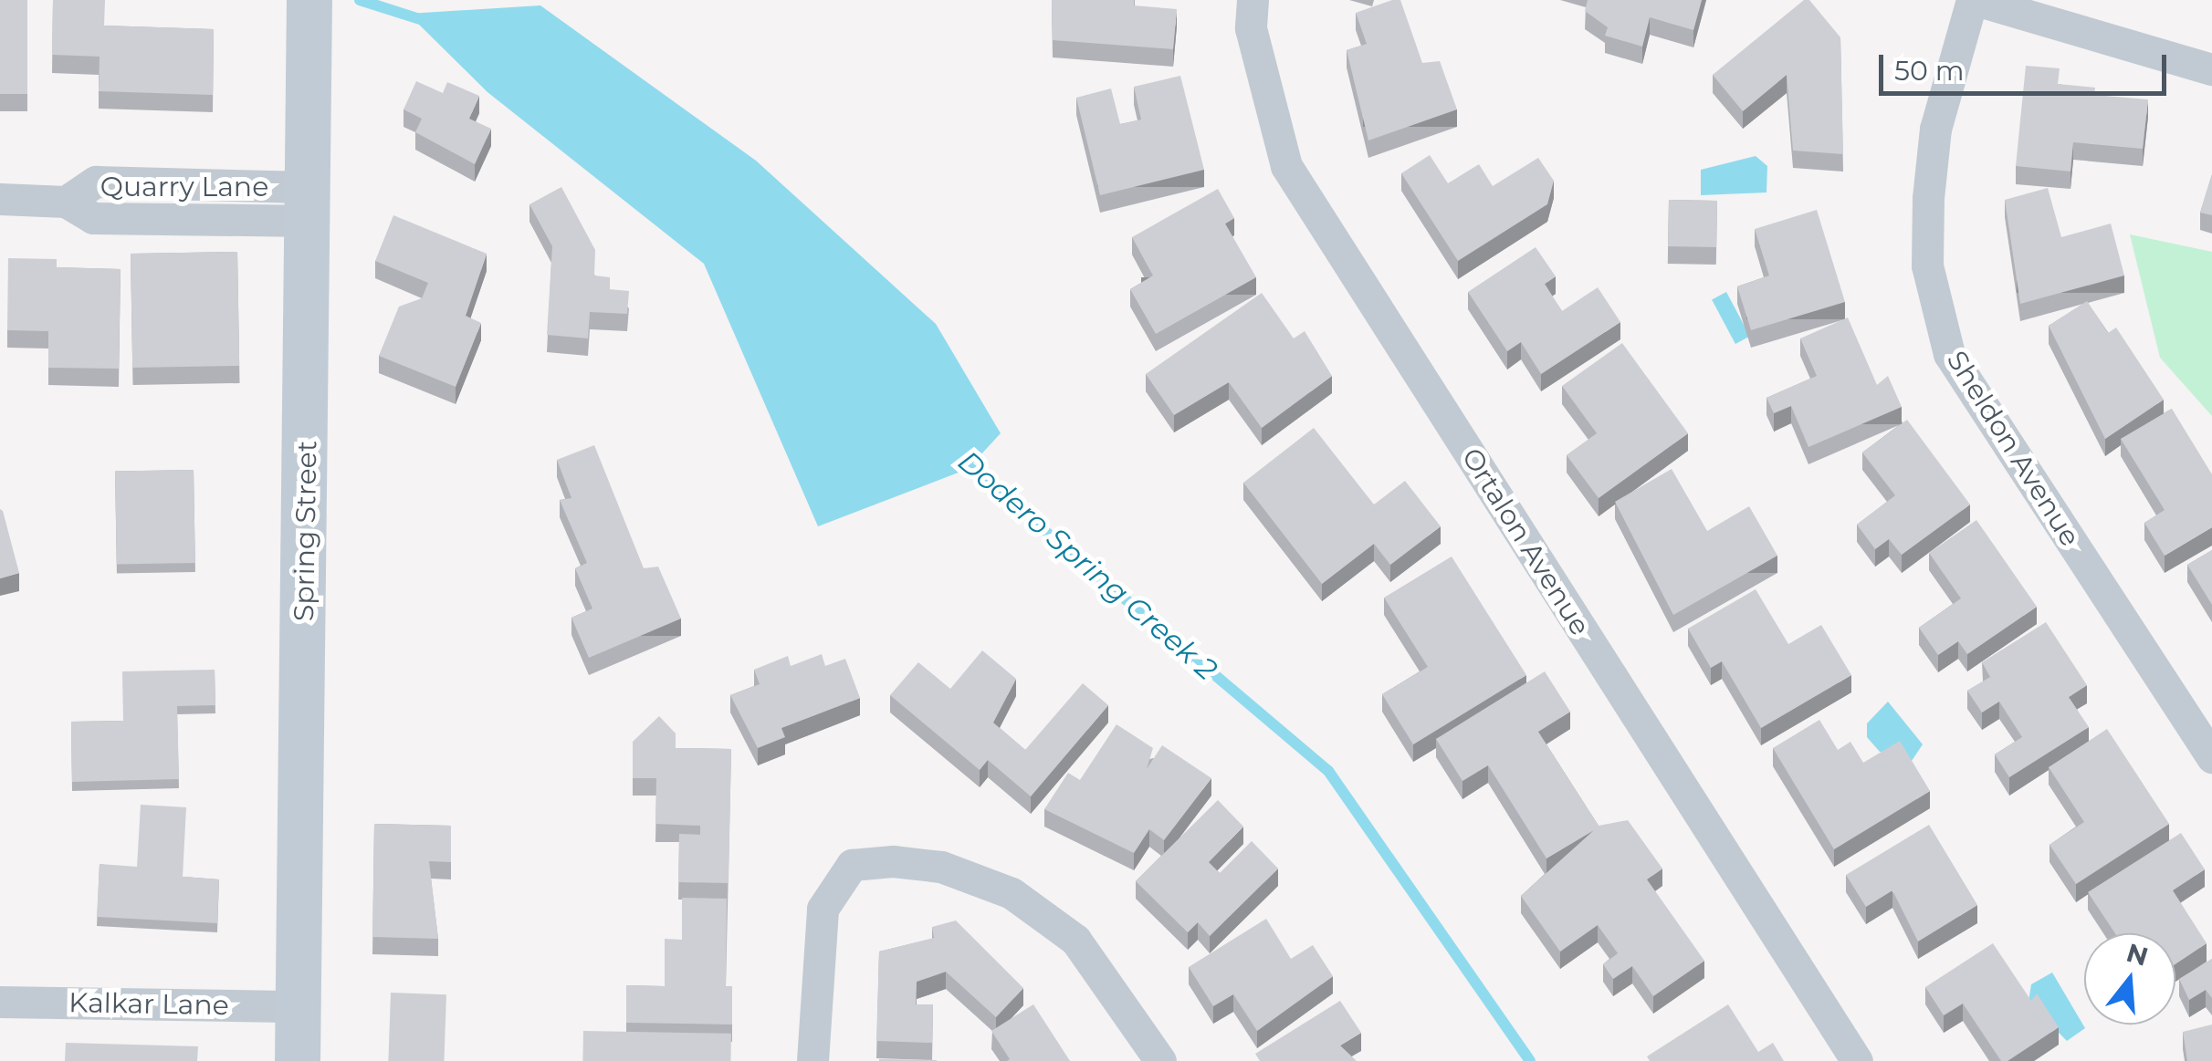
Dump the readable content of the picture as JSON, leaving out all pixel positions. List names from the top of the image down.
{
  "streets": {
    "street": [
      "Quarry Lane",
      "Sheldon Avenue",
      "Spring Street",
      "Ortalon Avenue",
      "Kalkar Lane"
    ]
  },
  "crossings": [
    ["Quarry Lane", "Spring Street"],
    ["Spring Street", "Kalkar Lane"]
  ],
  "water": ["Dodero Spring Creek 2"],
  "scale_bar": "50 m",
  "north": "top"
}
